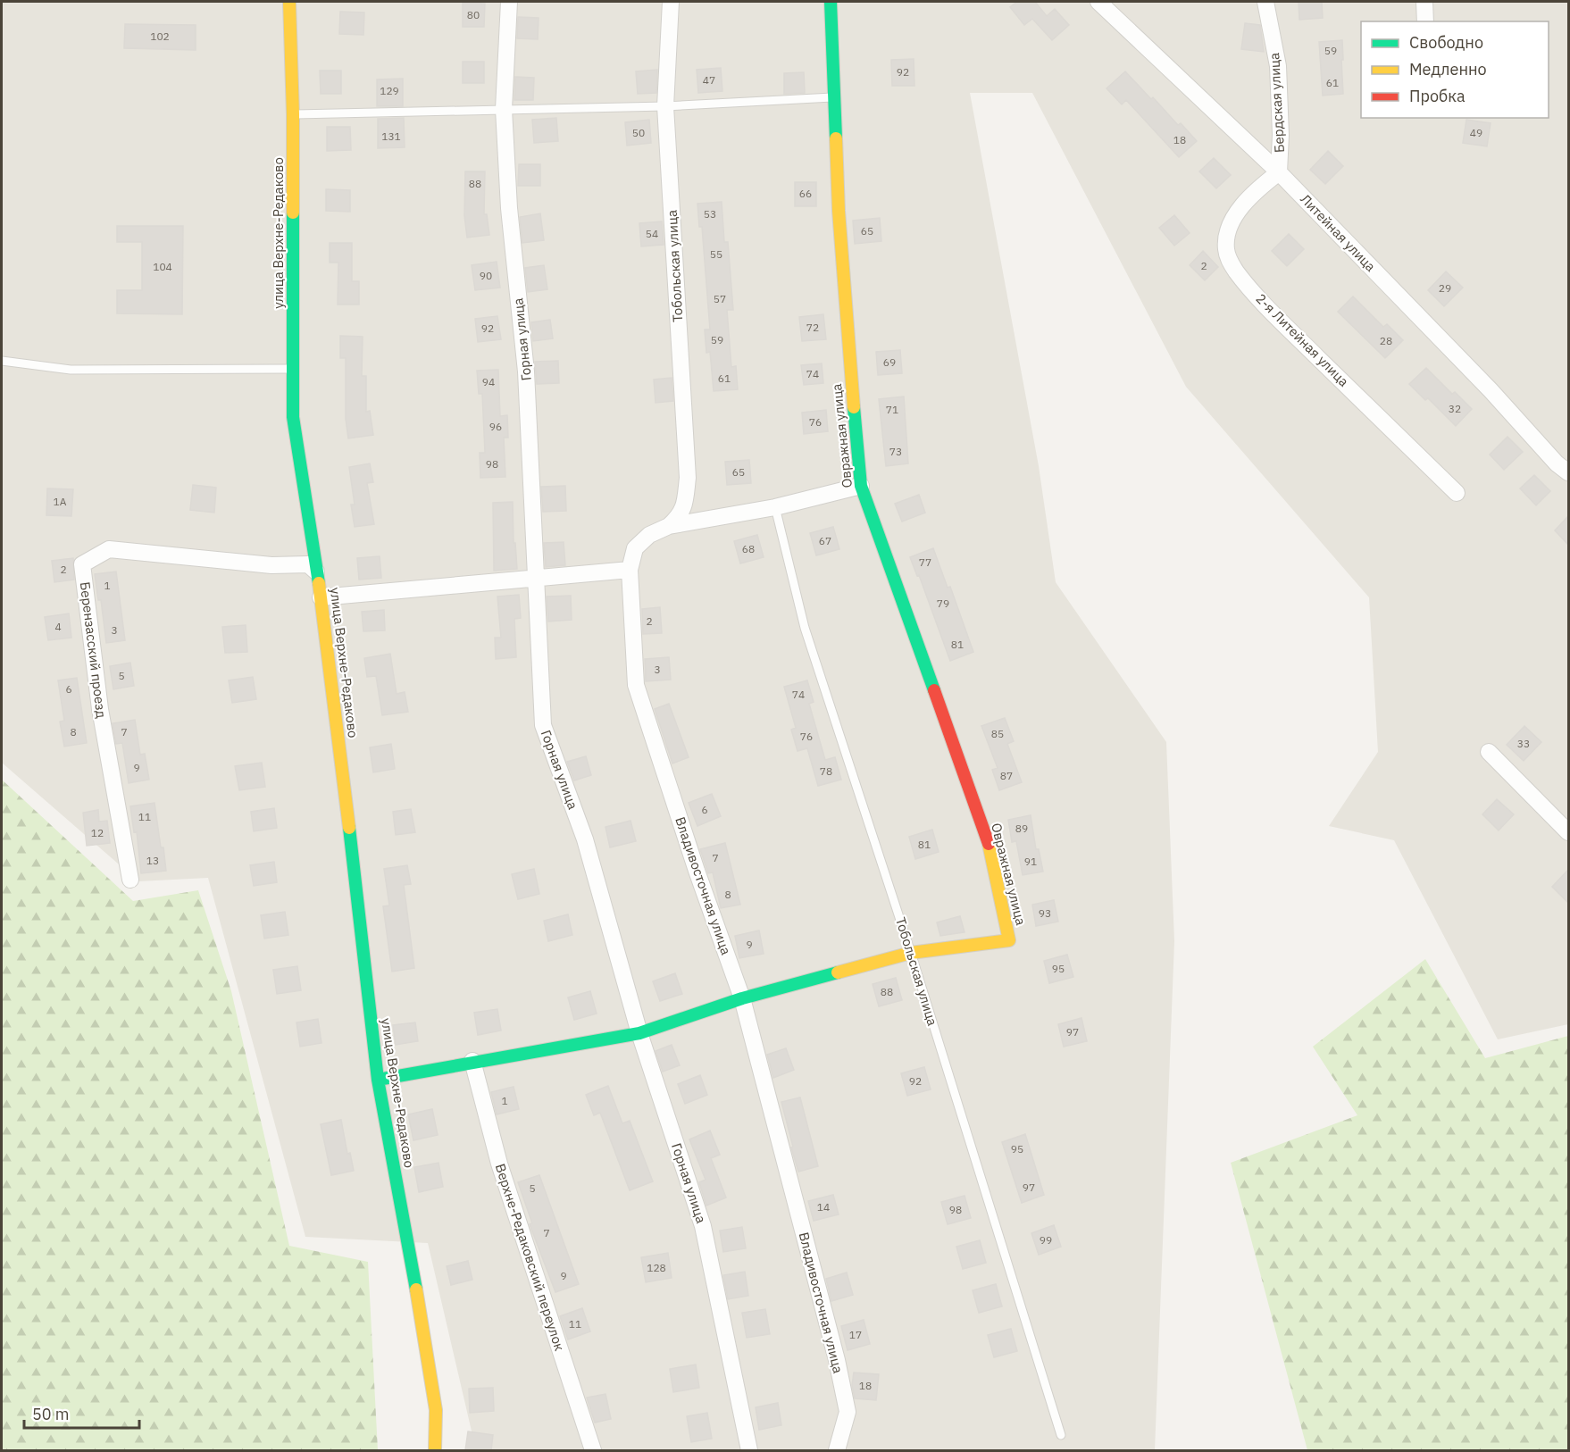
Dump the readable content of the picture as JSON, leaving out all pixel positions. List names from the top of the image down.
{
  "streets": {
    "street": [
      "Бердская улица",
      "улица Верхне-Редаково",
      "Литейная улица",
      "Тобольская улица",
      "Горная улица",
      "2-я Литейная улица",
      "Овражная улица",
      "Берензасский проезд",
      "Владивосточная улица",
      "Верхне-Редаковский переулок"
    ]
  },
  "crossings": [
    ["Бердская улица", "Литейная улица"],
    ["Бердская улица", "2-я Литейная улица"],
    ["улица Верхне-Редаково", "Берензасский проезд"],
    ["Литейная улица", "2-я Литейная улица"],
    ["Тобольская улица", "Овражная улица"],
    ["Тобольская улица", "Владивосточная улица"],
    ["Овражная улица", "Владивосточная улица"]
  ],
  "house_numbers": [
    "80",
    "102",
    "59",
    "92",
    "47",
    "61",
    "129",
    "50",
    "49",
    "131",
    "18",
    "88",
    "66",
    "53",
    "65",
    "54",
    "55",
    "2",
    "104",
    "90",
    "29",
    "57",
    "72",
    "92",
    "59",
    "28",
    "69",
    "74",
    "61",
    "94",
    "32",
    "71",
    "76",
    "96",
    "73",
    "98",
    "65",
    "1А",
    "67",
    "68",
    "77",
    "2",
    "1",
    "79",
    "2",
    "4",
    "3",
    "81",
    "3",
    "5",
    "6",
    "74",
    "8",
    "7",
    "85",
    "76",
    "33",
    "9",
    "78",
    "87",
    "6",
    "11",
    "89",
    "12",
    "81",
    "7",
    "13",
    "91",
    "8",
    "93",
    "9",
    "95",
    "88",
    "97",
    "92",
    "1",
    "95",
    "97",
    "5",
    "14",
    "98",
    "7",
    "99",
    "128",
    "9",
    "11",
    "17",
    "18"
  ],
  "legend": ["Свободно", "Медленно", "Пробка"],
  "scale_bar": "50 m"
}
